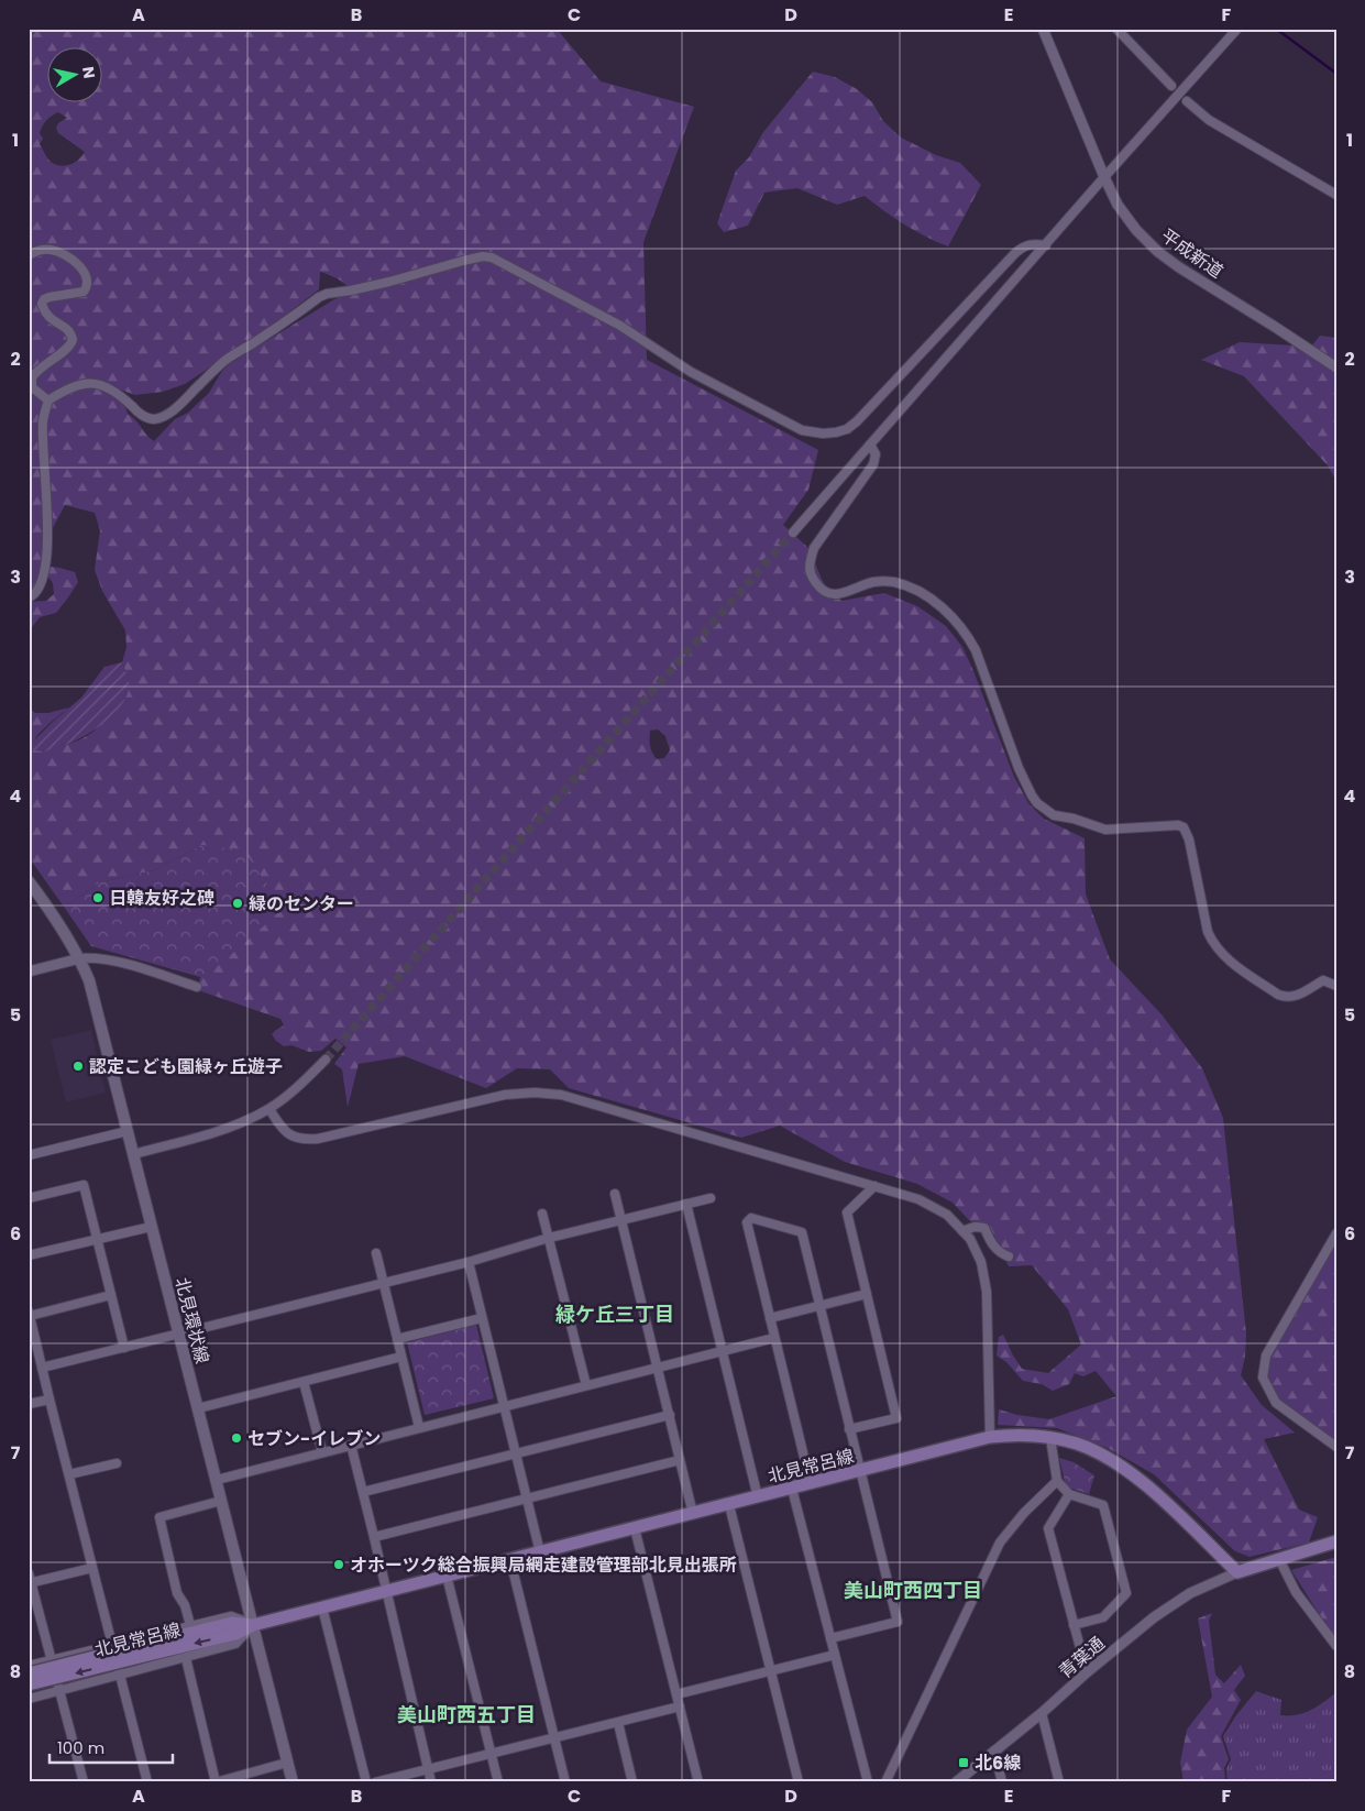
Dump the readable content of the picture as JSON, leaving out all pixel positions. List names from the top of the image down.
{
  "streets": {
    "main road": ["北見環状線", "北見常呂線"],
    "street": ["平成新道", "青葉通"]
  },
  "crossings": [
    ["北見環状線", "北見常呂線"],
    ["北見常呂線", "青葉通"]
  ],
  "districts": ["緑ケ丘三丁目", "美山町西四丁目", "美山町西五丁目"],
  "places": {
    "other": [
      "日韓友好之碑",
      "緑のセンター",
      "認定こども園緑ヶ丘遊子",
      "セブン-イレブン",
      "オホーツク総合振興局網走建設管理部北見出張所"
    ],
    "transit": ["北6線"]
  },
  "scale_bar": "100 m",
  "north": "right",
  "grid": {
    "columns": [
      "A",
      "B",
      "C",
      "D",
      "E",
      "F"
    ],
    "rows": [
      "1",
      "2",
      "3",
      "4",
      "5",
      "6",
      "7",
      "8"
    ]
  }
}
